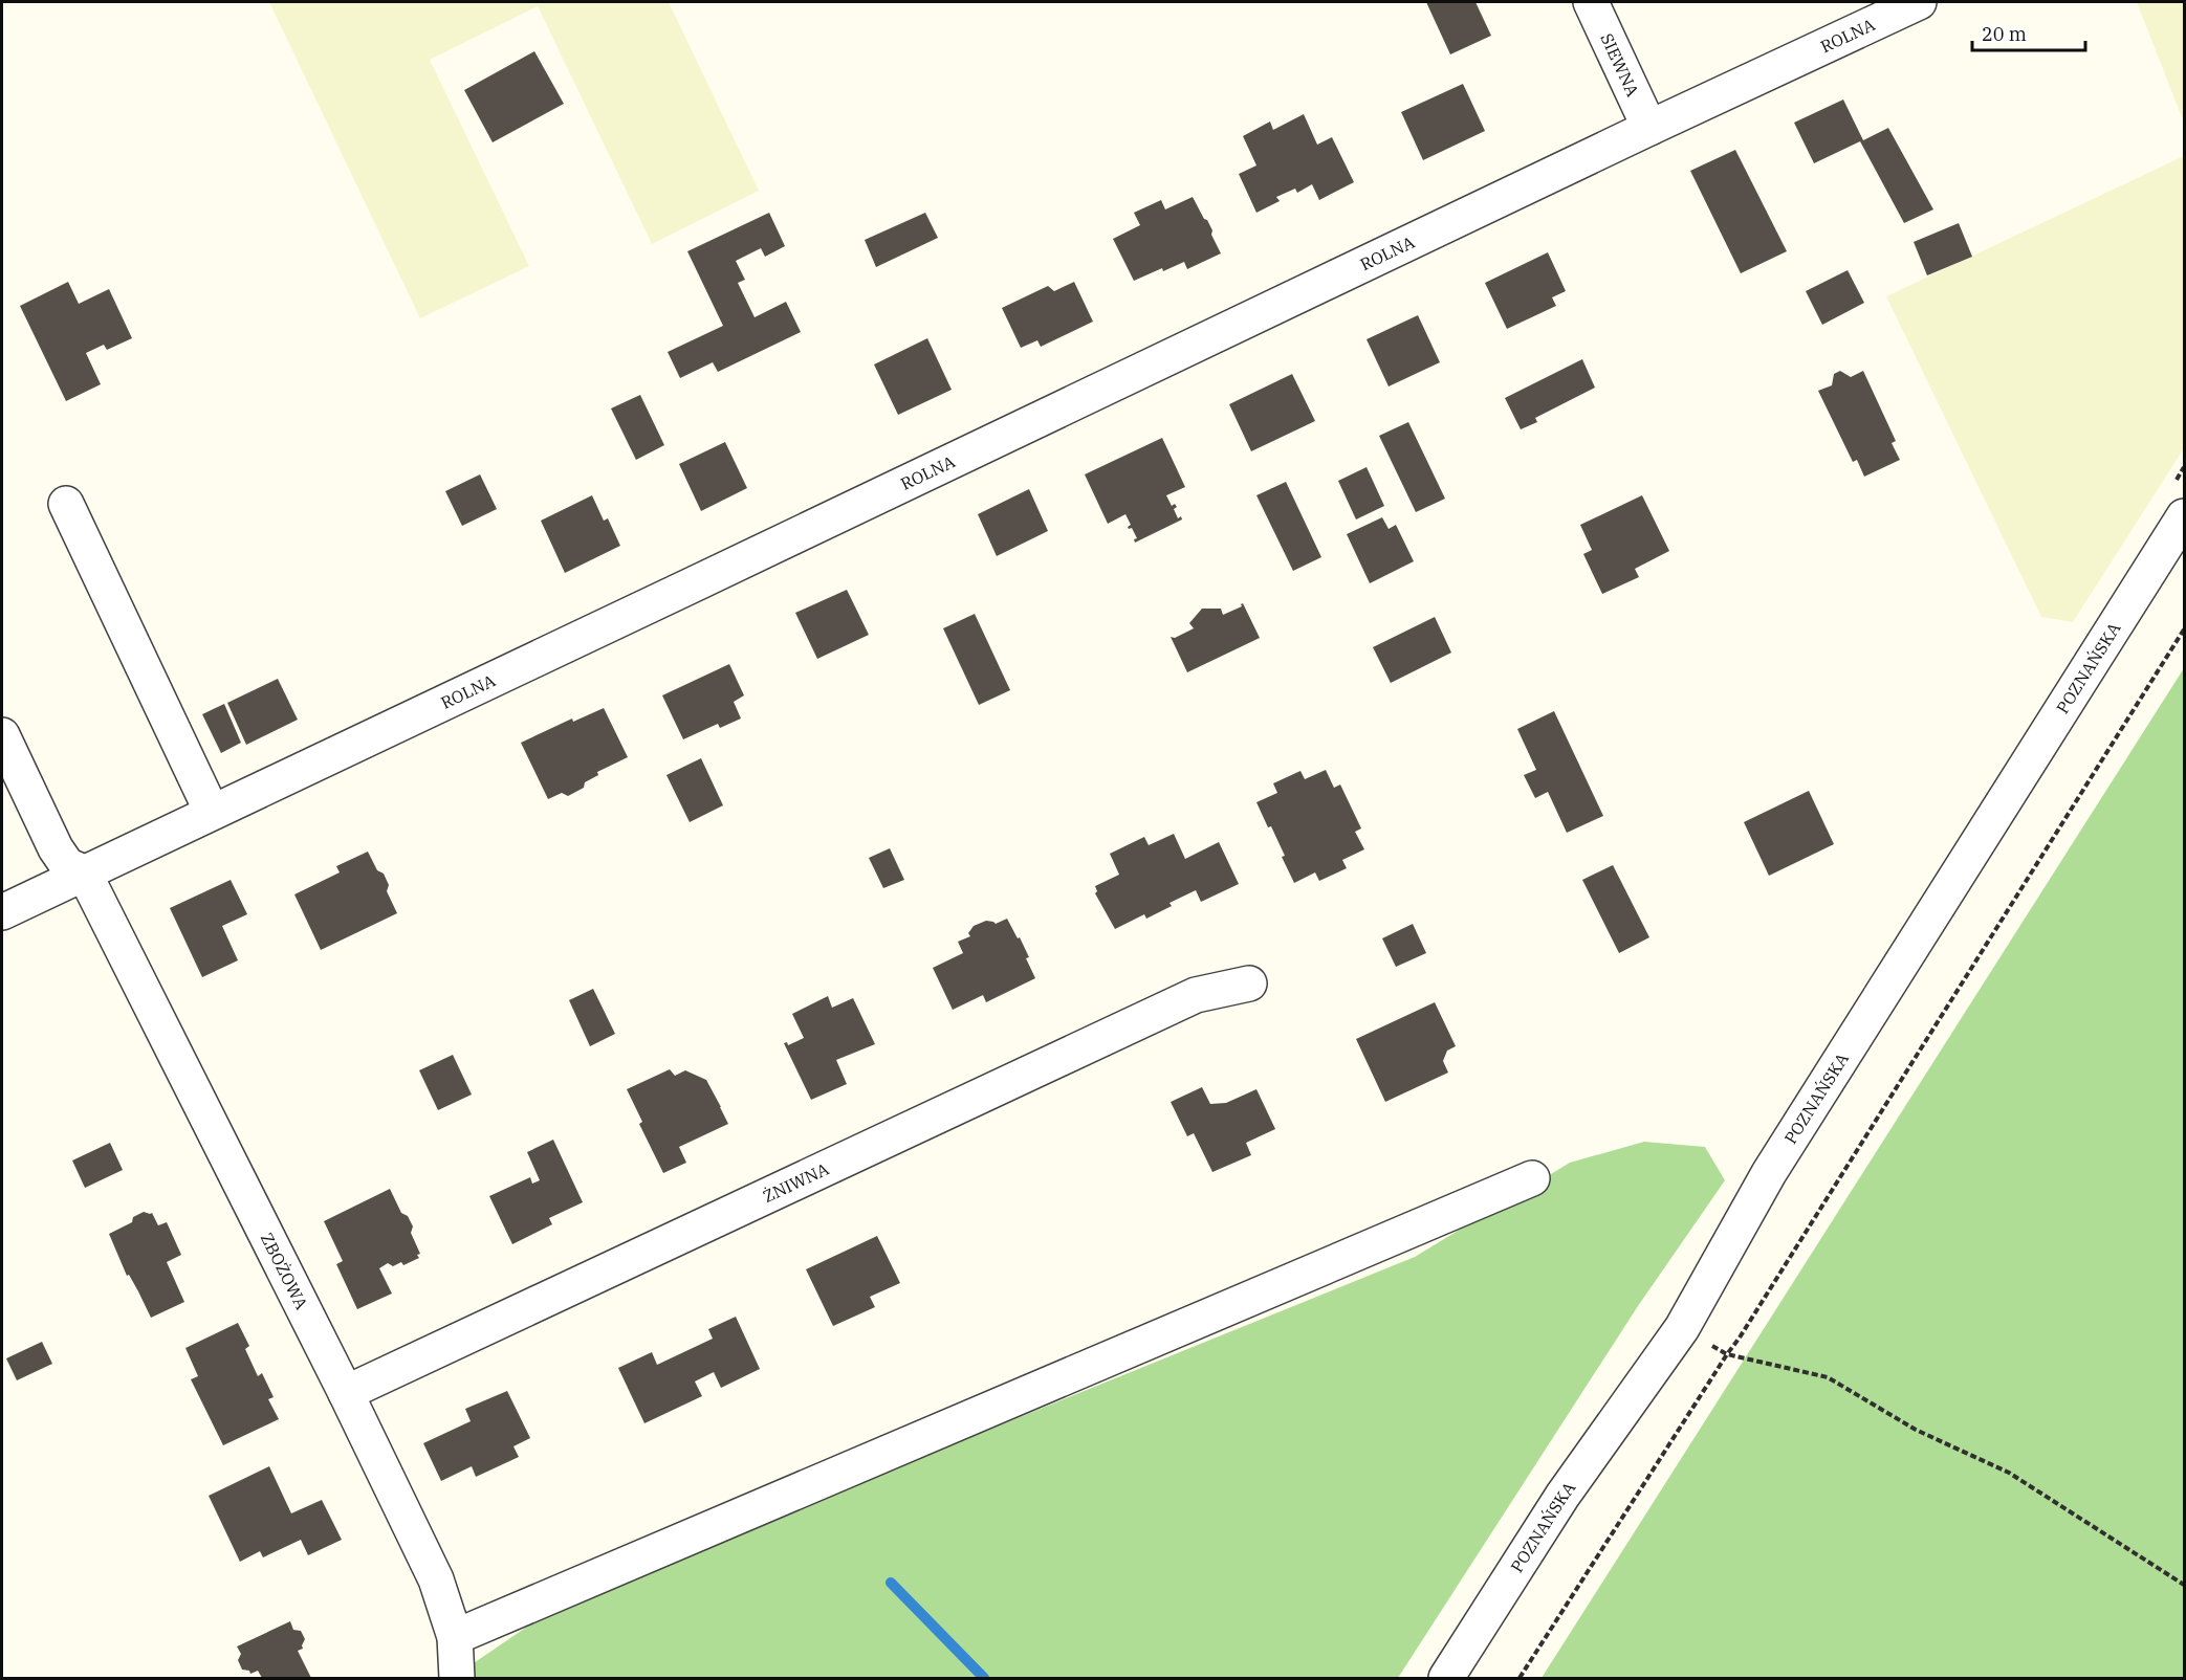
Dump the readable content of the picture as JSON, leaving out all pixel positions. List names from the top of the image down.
{
  "streets": {
    "street": [
      "ROLNA",
      "SIEWNA",
      "POZNAŃSKA",
      "ŻNIWNA",
      "ZBOŻOWA"
    ]
  },
  "crossings": [
    ["ROLNA", "SIEWNA"],
    ["ROLNA", "ZBOŻOWA"],
    ["ŻNIWNA", "ZBOŻOWA"]
  ],
  "scale_bar": "20 m"
}
